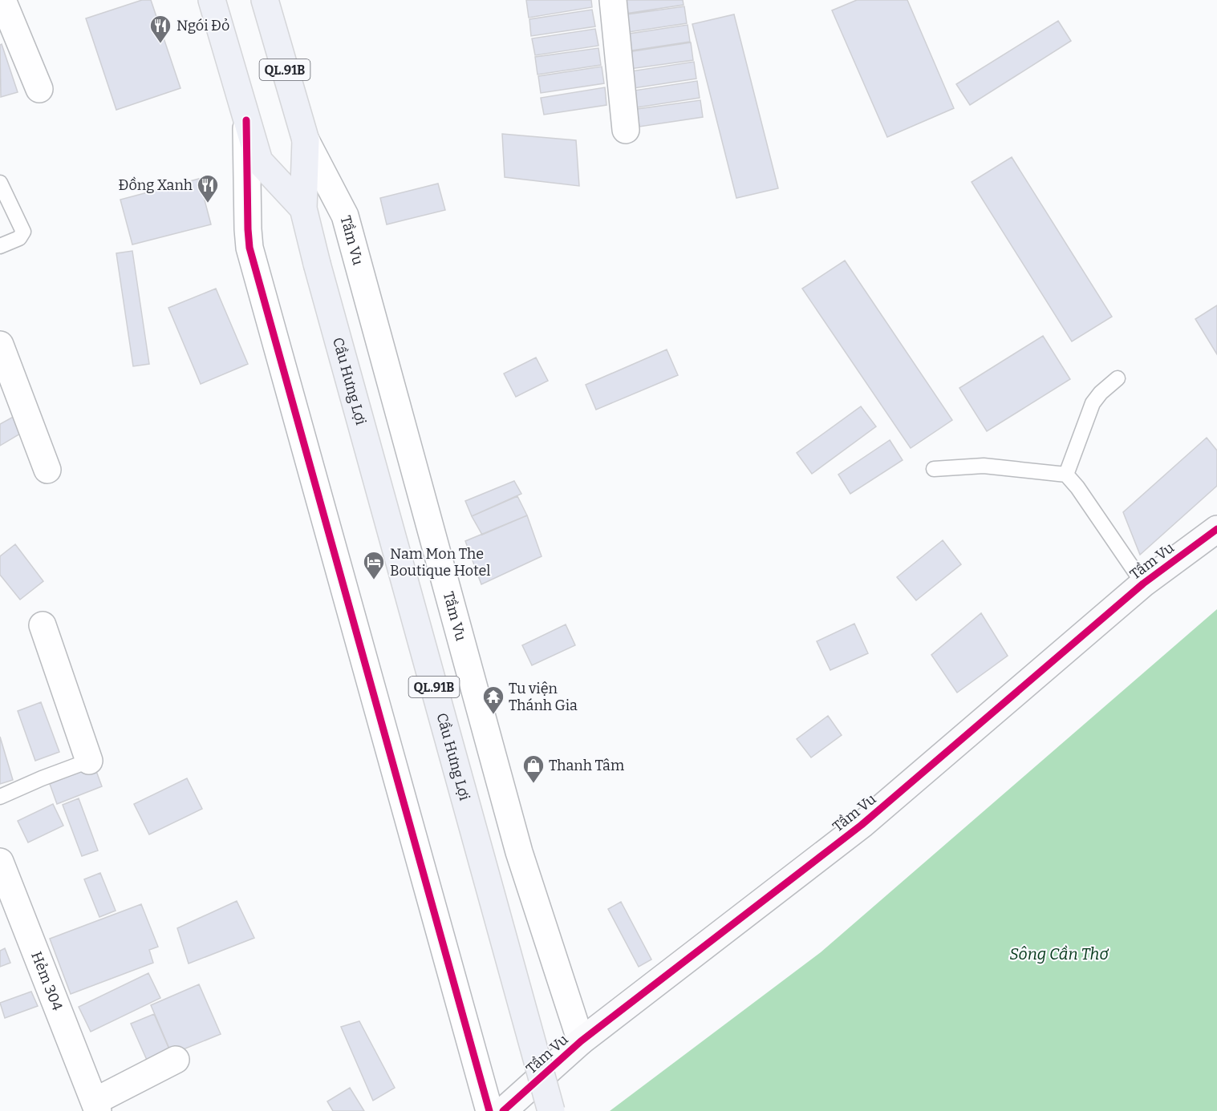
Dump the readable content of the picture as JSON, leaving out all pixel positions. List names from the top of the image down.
{
  "streets": {
    "highway": ["QL.91B", "Cầu Hưng Lợi"],
    "street": ["Tầm Vu", "Hẻm 304"]
  },
  "crossings": [
    ["QL.91B", "Tầm Vu"],
    ["QL.91B", "Cầu Hưng Lợi"]
  ],
  "water": ["Sông Cần Thơ"],
  "places": {
    "restaurant": ["Ngói Đỏ", "Đồng Xanh"],
    "hotel": ["Nam Mon The Boutique Hotel"],
    "temple": ["Tu viện Thánh Gia"],
    "shop": ["Thanh Tâm"]
  }
}
